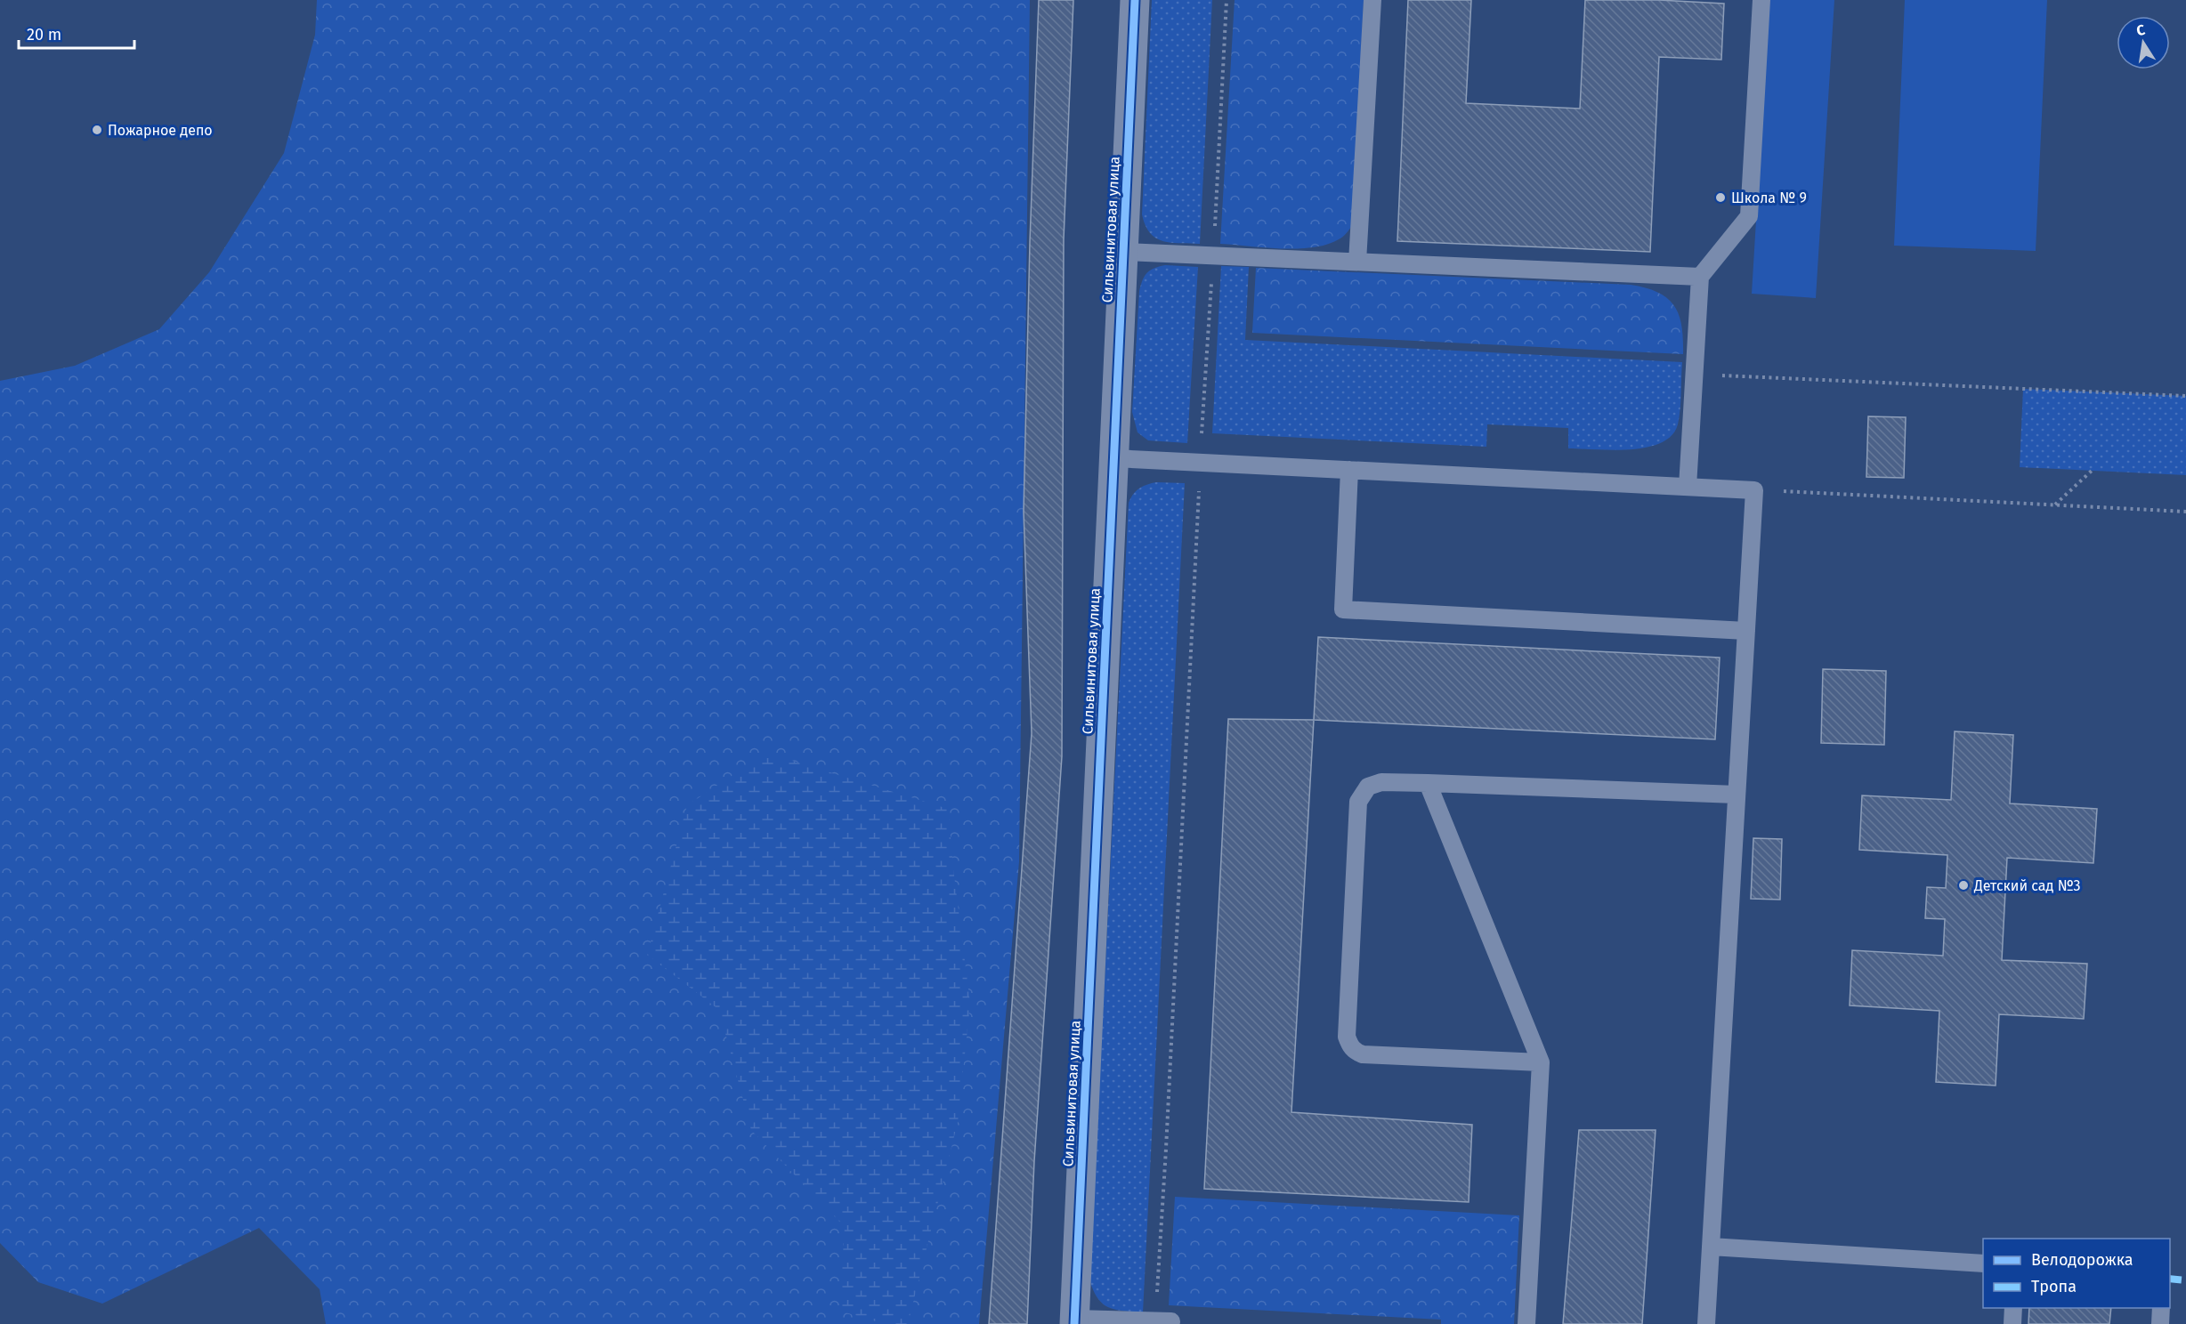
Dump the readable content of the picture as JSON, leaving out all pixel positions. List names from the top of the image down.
{
  "streets": {
    "street": ["Сильвинитовая улица"]
  },
  "places": ["Пожарное депо", "Школа № 9", "Детский сад №3"],
  "legend": ["Велодорожка", "Тропа"],
  "scale_bar": "20 m",
  "north": "top"
}
